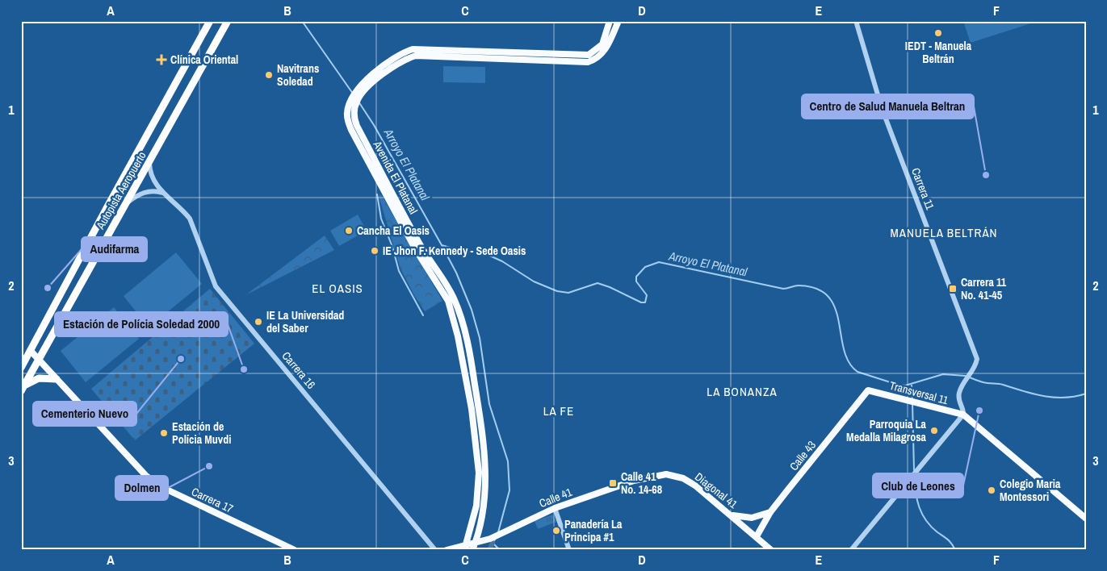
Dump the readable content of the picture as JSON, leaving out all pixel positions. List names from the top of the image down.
{
  "streets": {
    "highway": ["Autopista Aeropuerto"],
    "main road": [
      "Avenida El Platanal",
      "Transversal 11",
      "Calle 43",
      "Diagonal 41",
      "Calle 41",
      "Carrera 17"
    ],
    "street": ["Carrera 11", "Carrera 16"]
  },
  "crossings": [
    ["Avenida El Platanal", "Calle 41"],
    ["Carrera 11", "Transversal 11"],
    ["Autopista Aeropuerto", "Carrera 16"],
    ["Autopista Aeropuerto", "Carrera 17"],
    ["Transversal 11", "Calle 43"],
    ["Calle 43", "Diagonal 41"],
    ["Diagonal 41", "Calle 41"]
  ],
  "districts": [
    "MANUELA BELTRÁN",
    "EL OASIS",
    "LA BONANZA",
    "LA FE"
  ],
  "water": ["Arroyo El Platanal"],
  "places": {
    "other": [
      "IEDT - Manuela Beltrán",
      "Navitrans Soledad",
      "Centro de Salud Manuela Beltran",
      "Cancha El Oasis",
      "IE Jhon F. Kennedy - Sede Oasis",
      "Audifarma",
      "IE La Universidad del Saber",
      "Cementerio Nuevo",
      "Estación de Polícia Soledad 2000",
      "Club de Leones",
      "Parroquia La Medalla Milagrosa",
      "Estación de Polícia Muvdi",
      "Dolmen",
      "Colegio Maria Montessori",
      "Panadería La Principa #1"
    ],
    "health": ["Clínica Oriental"],
    "transit": ["Carrera 11 No. 41-45", "Calle 41 No. 14-68"]
  },
  "grid": {
    "columns": [
      "A",
      "B",
      "C",
      "D",
      "E",
      "F"
    ],
    "rows": ["1", "2", "3"]
  }
}
